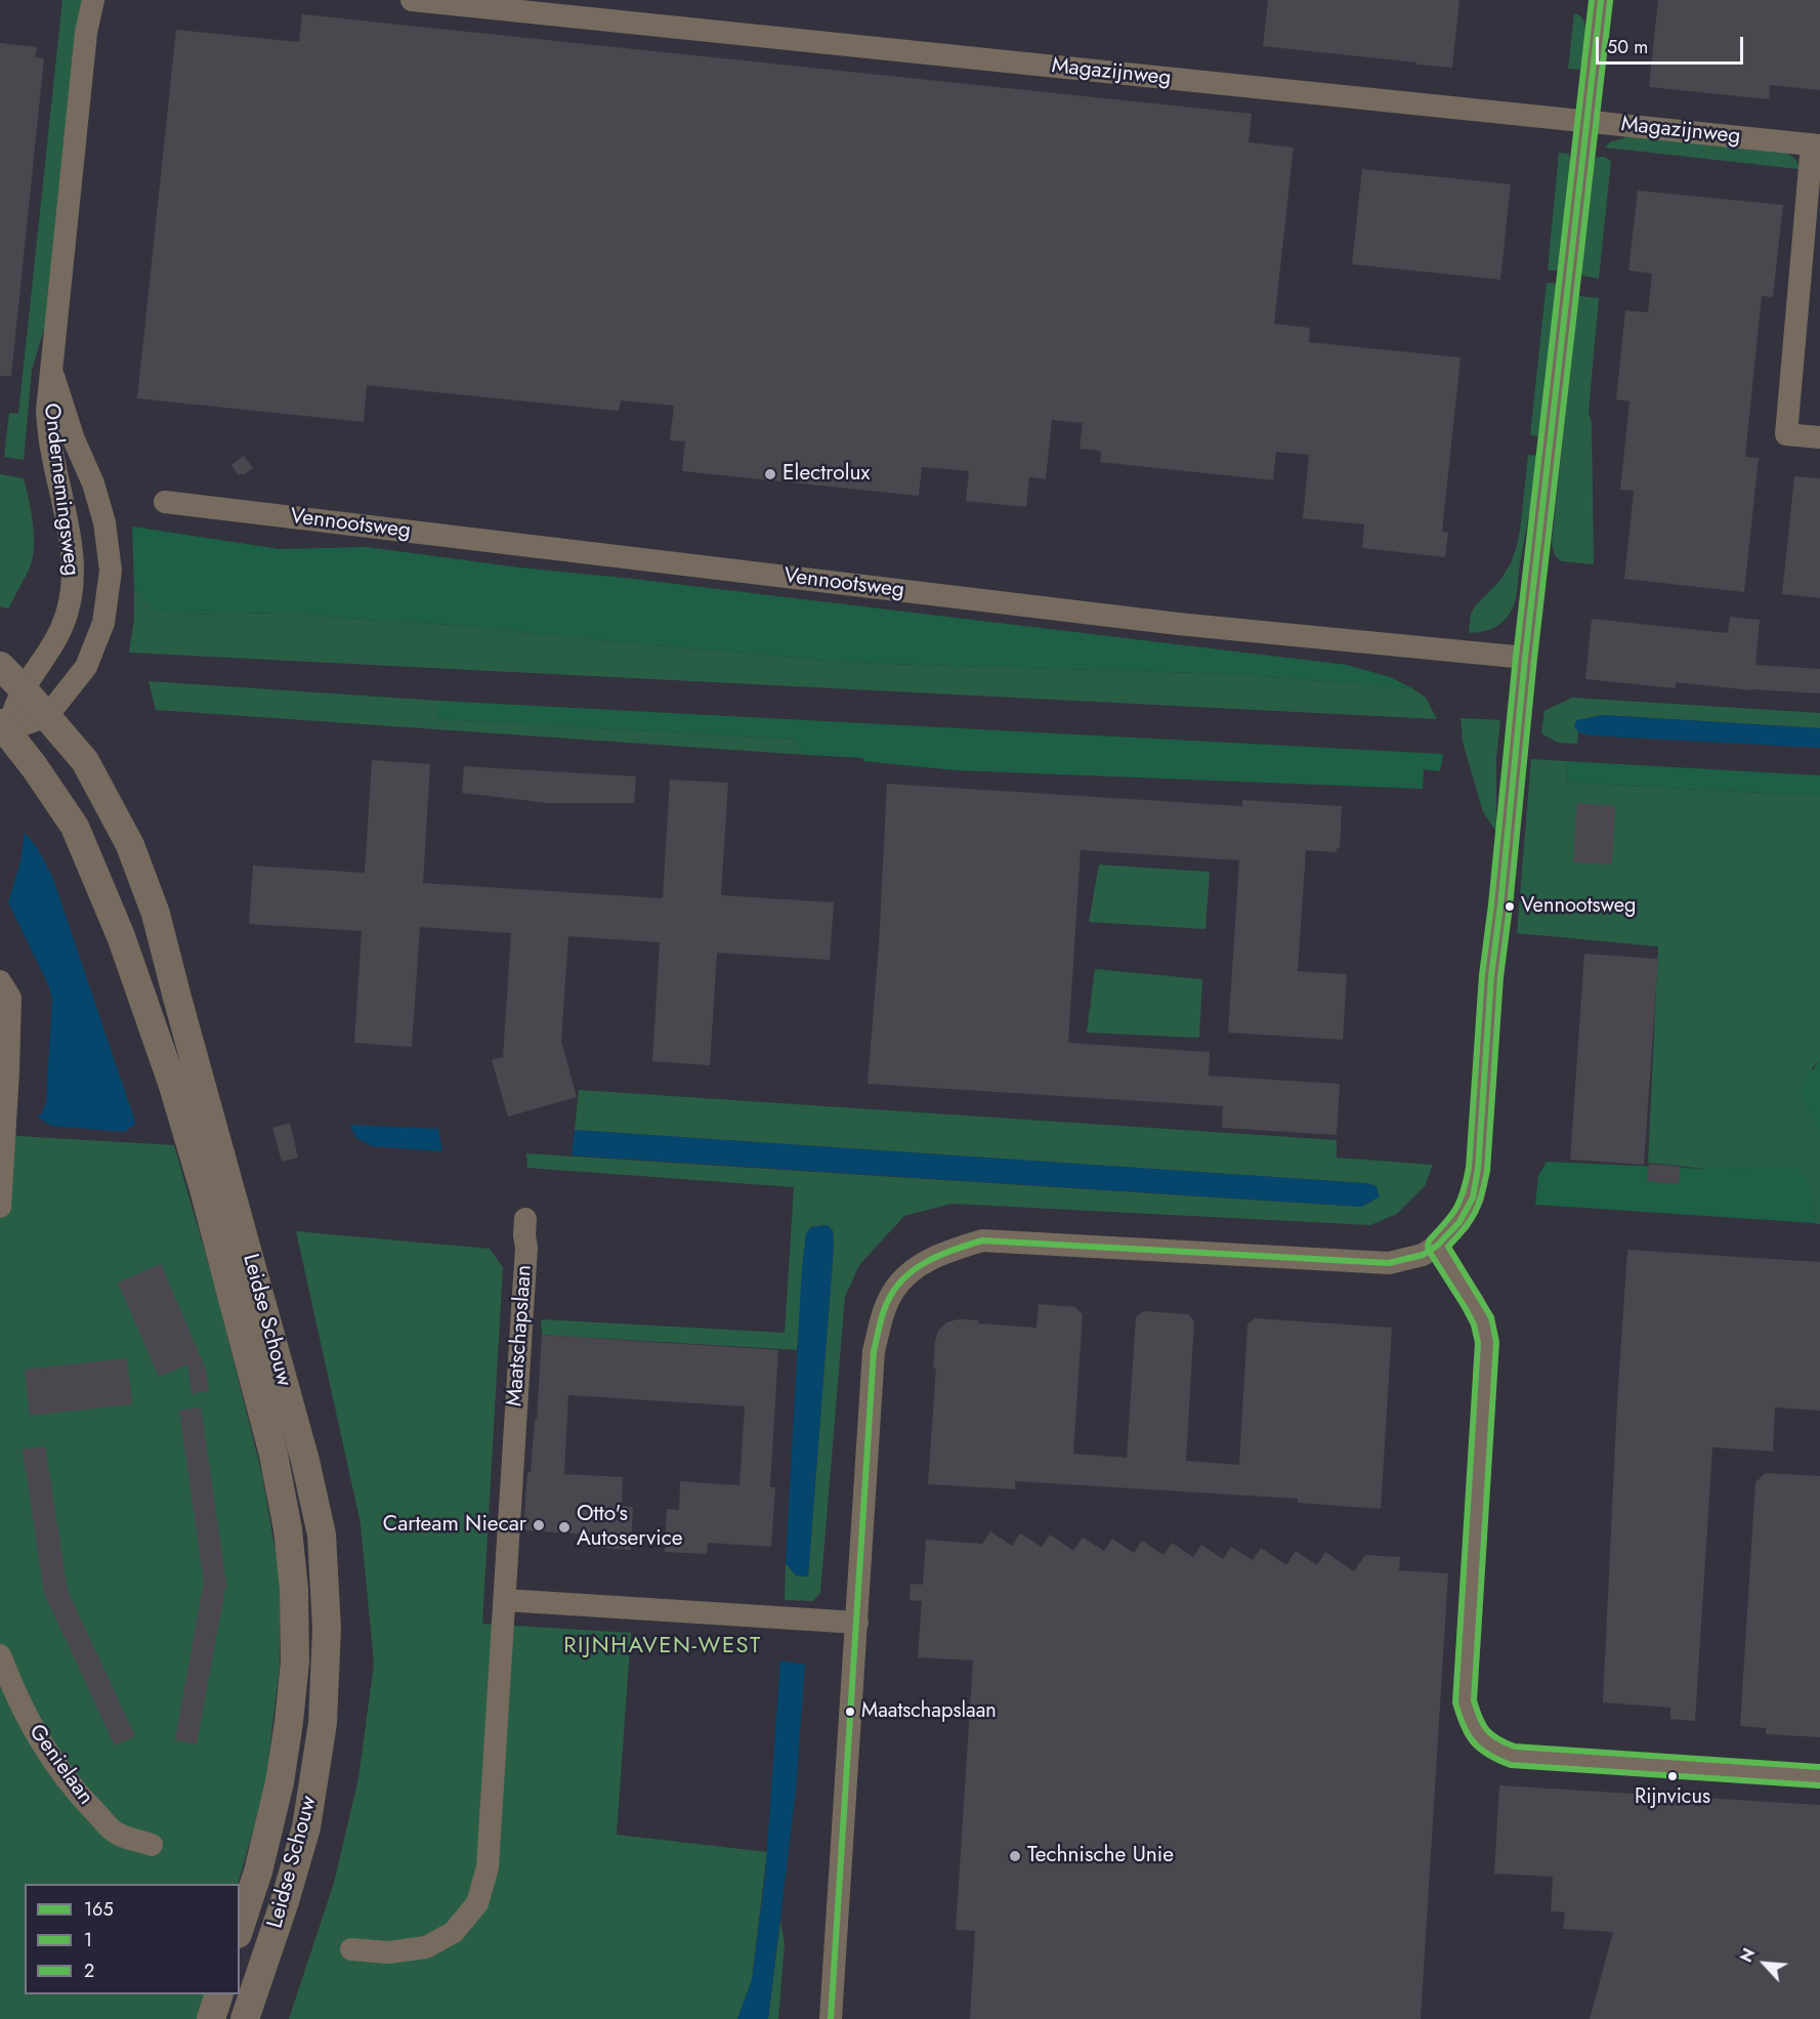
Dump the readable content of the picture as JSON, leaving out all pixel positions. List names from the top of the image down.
{
  "streets": {
    "street": [
      "Magazijnweg",
      "Ondernemingsweg",
      "Vennootsweg",
      "Leidse Schouw",
      "Maatschapslaan",
      "Genielaan"
    ]
  },
  "crossings": [
    ["Ondernemingsweg", "Leidse Schouw"]
  ],
  "districts": ["RIJNHAVEN-WEST"],
  "places": [
    "Electrolux",
    "Vennootsweg",
    "Carteam Niecar",
    "Otto's Autoservice",
    "Maatschapslaan",
    "Rijnvicus",
    "Technische Unie"
  ],
  "lines": ["transit line 165", "transit line 1", "transit line 2"],
  "legend": ["165", "1", "2"],
  "scale_bar": "50 m",
  "north": "top left"
}
